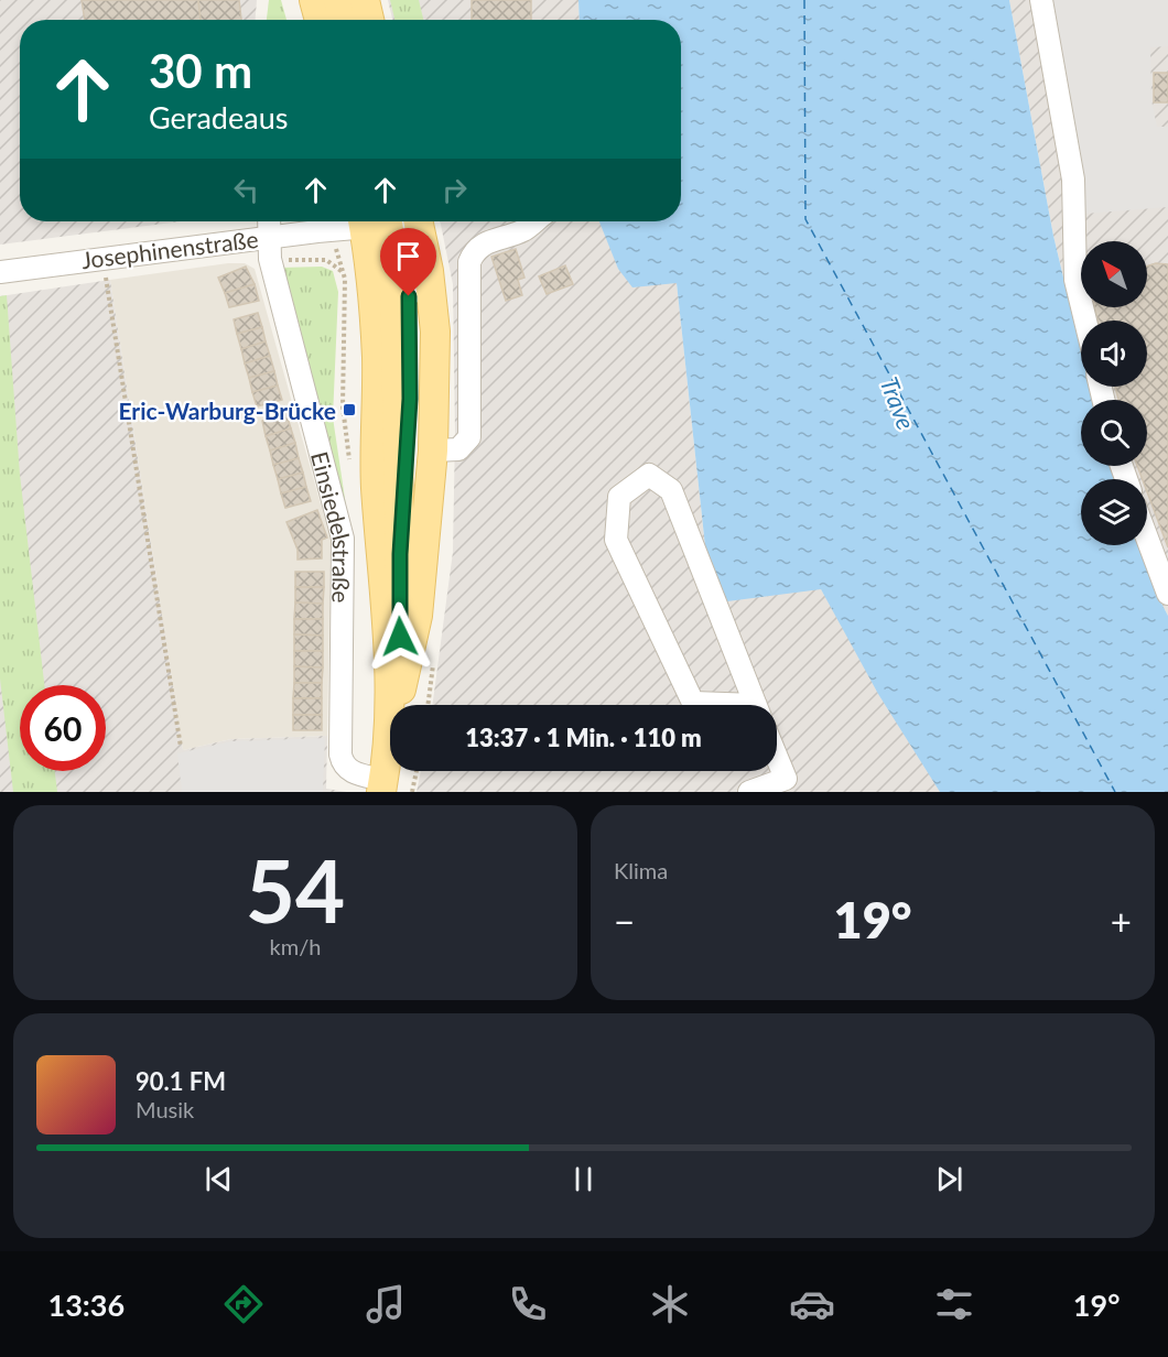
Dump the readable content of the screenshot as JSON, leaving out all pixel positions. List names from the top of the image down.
{
  "streets": {
    "main road": ["Einsiedelstraße"],
    "street": ["Josephinenstraße"]
  },
  "crossings": [
    ["Josephinenstraße", "Einsiedelstraße"]
  ],
  "water": ["Trave"],
  "places": {
    "transit": ["Eric-Warburg-Brücke"]
  },
  "north": "top left",
  "page": {
    "turn": ["30 m", "Geradeaus"],
    "limit": "60",
    "trip": "13:37 · 1 Min. · 110 m",
    "tile": [
      ["54", "km/h"],
      "Klima"
    ],
    "heat": ["−", "19°", "+"],
    "song": ["90.1 FM", "Musik"],
    "tabs": ["13:36", "19°"]
  }
}
